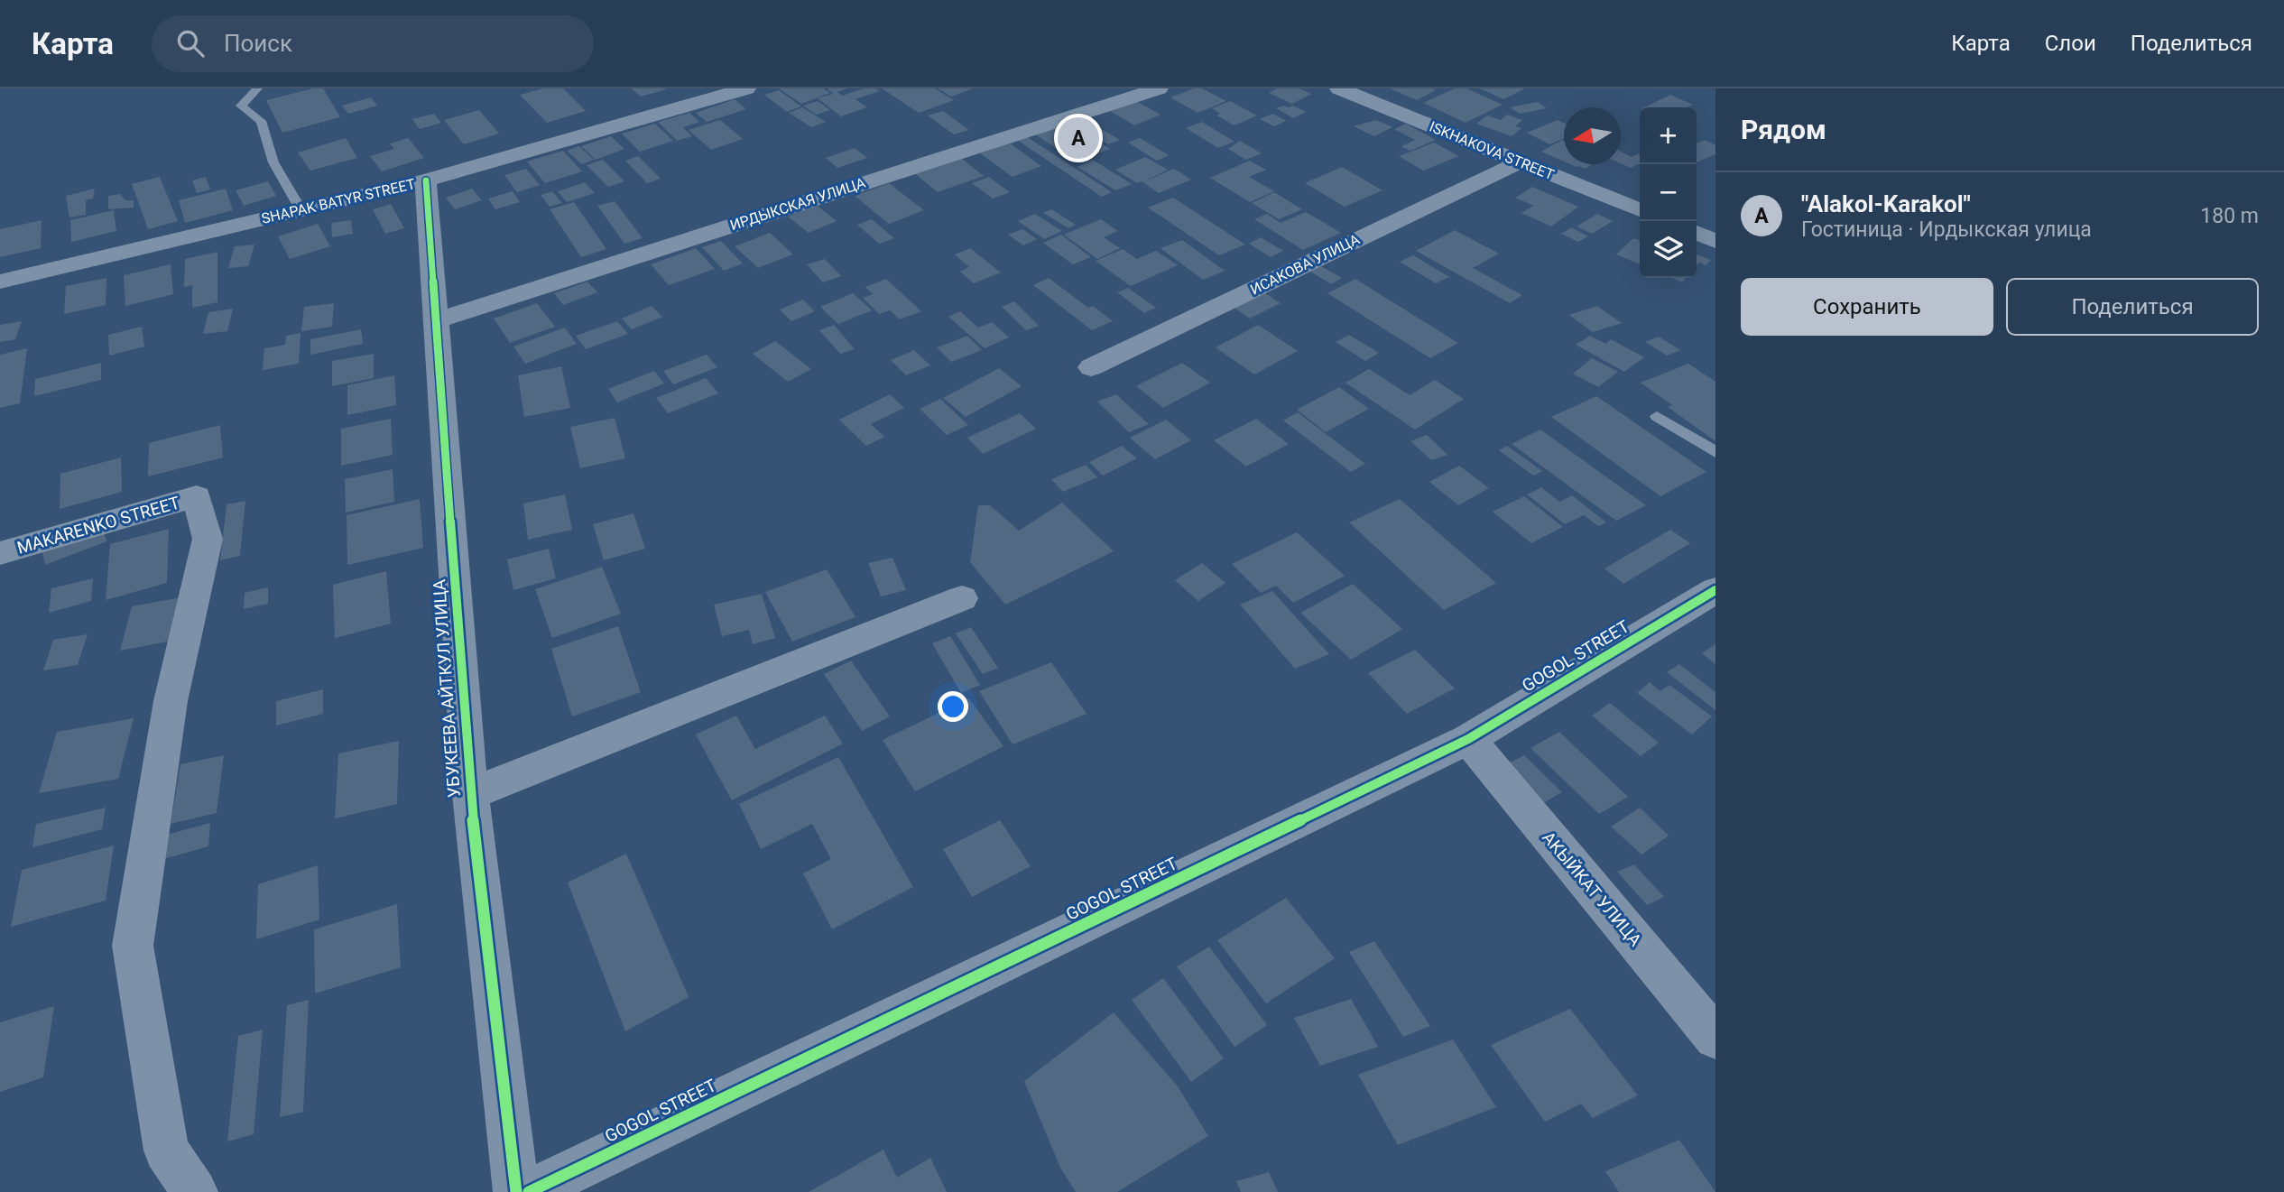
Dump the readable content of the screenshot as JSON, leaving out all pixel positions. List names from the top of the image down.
{
  "streets": {
    "street": [
      "ISKHAKOVA STREET",
      "SHAPAK BATYR STREET",
      "ИРДЫКСКАЯ УЛИЦА",
      "ИСАКОВА УЛИЦА",
      "MAKARENKO STREET",
      "GOGOL STREET",
      "УБУКЕЕВА АЙТКУЛ УЛИЦА",
      "АКЫЙКАТ УЛИЦА"
    ]
  },
  "crossings": [
    ["ISKHAKOVA STREET", "ИСАКОВА УЛИЦА"],
    ["SHAPAK BATYR STREET", "УБУКЕЕВА АЙТКУЛ УЛИЦА"],
    ["ИРДЫКСКАЯ УЛИЦА", "УБУКЕЕВА АЙТКУЛ УЛИЦА"],
    ["GOGOL STREET", "АКЫЙКАТ УЛИЦА"]
  ],
  "north": "left",
  "page": {
    "header": "Карта",
    "search": "Поиск",
    "nav": ["Карта", "Слои", "Поделиться"],
    "heading": "Рядом",
    "map_buttons": ["+", "−"],
    "pins": "A",
    "list": [
      {
        "mark": "A",
        "name": "\"Alakol-Karakol\"",
        "note": "Гостиница · Ирдыкская улица",
        "value": "180 m"
      }
    ],
    "buttons": ["Сохранить", "Поделиться"]
  }
}
